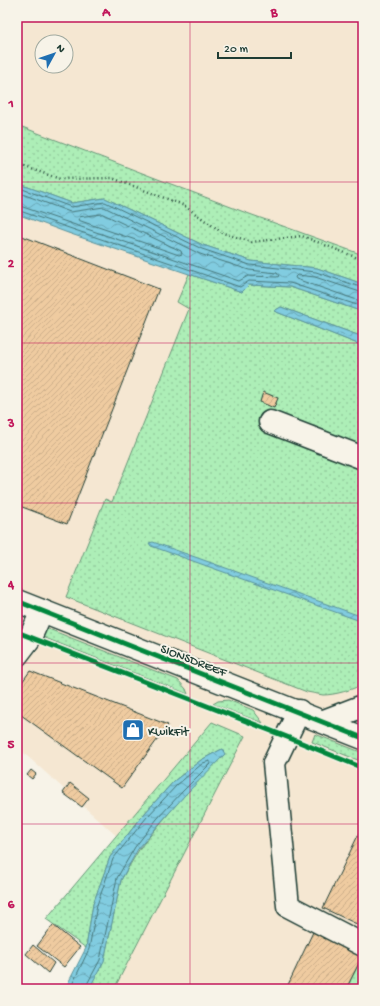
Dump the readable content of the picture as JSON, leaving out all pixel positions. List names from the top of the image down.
{
  "streets": {
    "street": ["SIONSDREEF"]
  },
  "places": {
    "shop": ["KwikFit"]
  },
  "scale_bar": "20 m",
  "north": "top right",
  "grid": {
    "columns": ["A", "B"],
    "rows": [
      "1",
      "2",
      "3",
      "4",
      "5",
      "6"
    ]
  }
}
